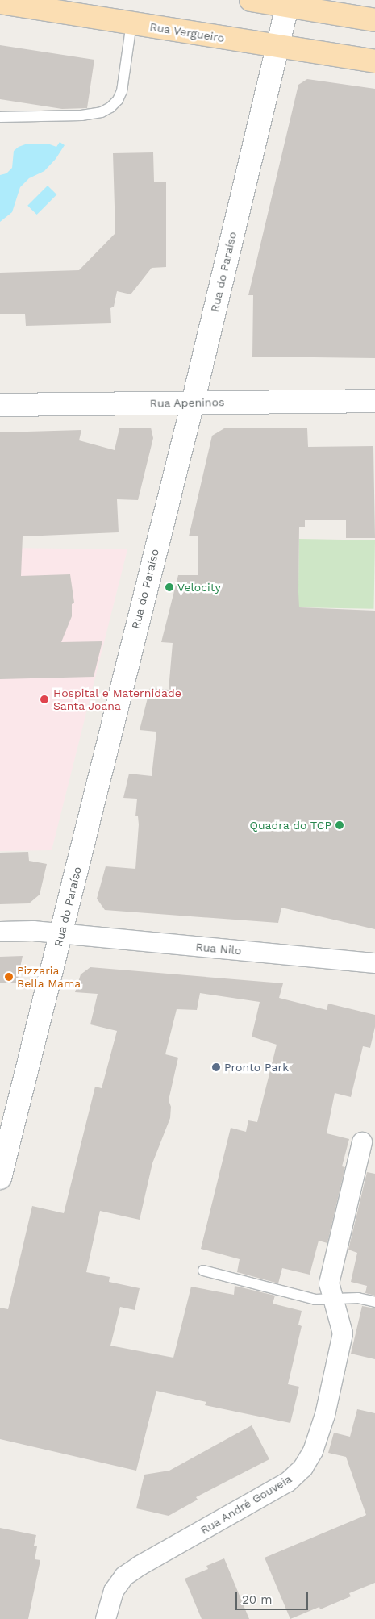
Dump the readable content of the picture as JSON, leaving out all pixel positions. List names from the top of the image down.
{
  "streets": {
    "main road": ["Rua Vergueiro"],
    "street": [
      "Rua do Paraíso",
      "Rua Apeninos",
      "Rua Nilo",
      "Rua André Gouveia"
    ]
  },
  "crossings": [
    ["Rua Vergueiro", "Rua do Paraíso"],
    ["Rua do Paraíso", "Rua Apeninos"],
    ["Rua do Paraíso", "Rua Nilo"]
  ],
  "places": [
    "Velocity",
    "Hospital e Maternidade Santa Joana",
    "Quadra do TCP",
    "Pizzaria Bella Mama",
    "Pronto Park"
  ],
  "scale_bar": "20 m"
}
